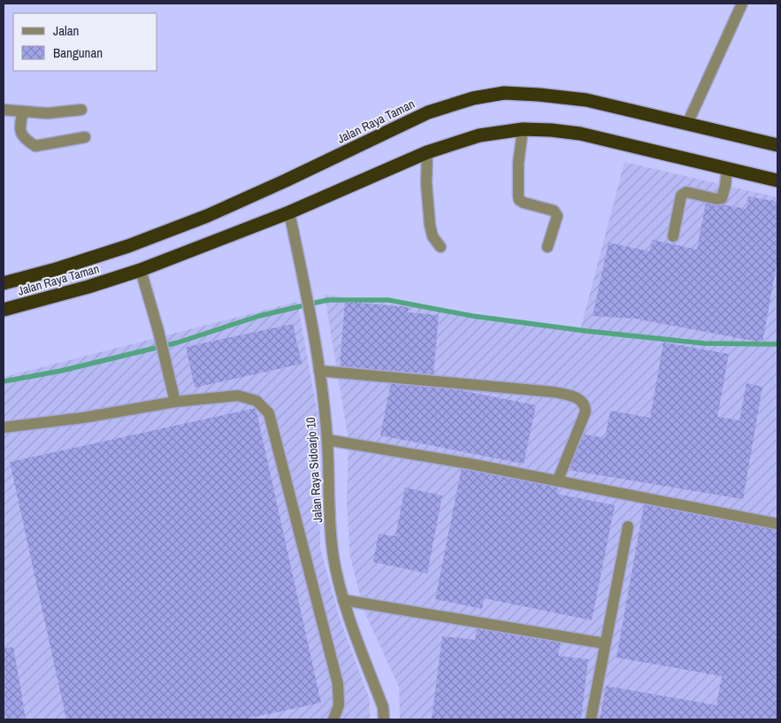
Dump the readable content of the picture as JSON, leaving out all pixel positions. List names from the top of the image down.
{
  "streets": {
    "highway": ["Jalan Raya Taman"],
    "street": ["Jalan Raya Sidoarjo 10"]
  },
  "crossings": [
    ["Jalan Raya Taman", "Jalan Raya Sidoarjo 10"]
  ],
  "legend": ["Jalan", "Bangunan"]
}
